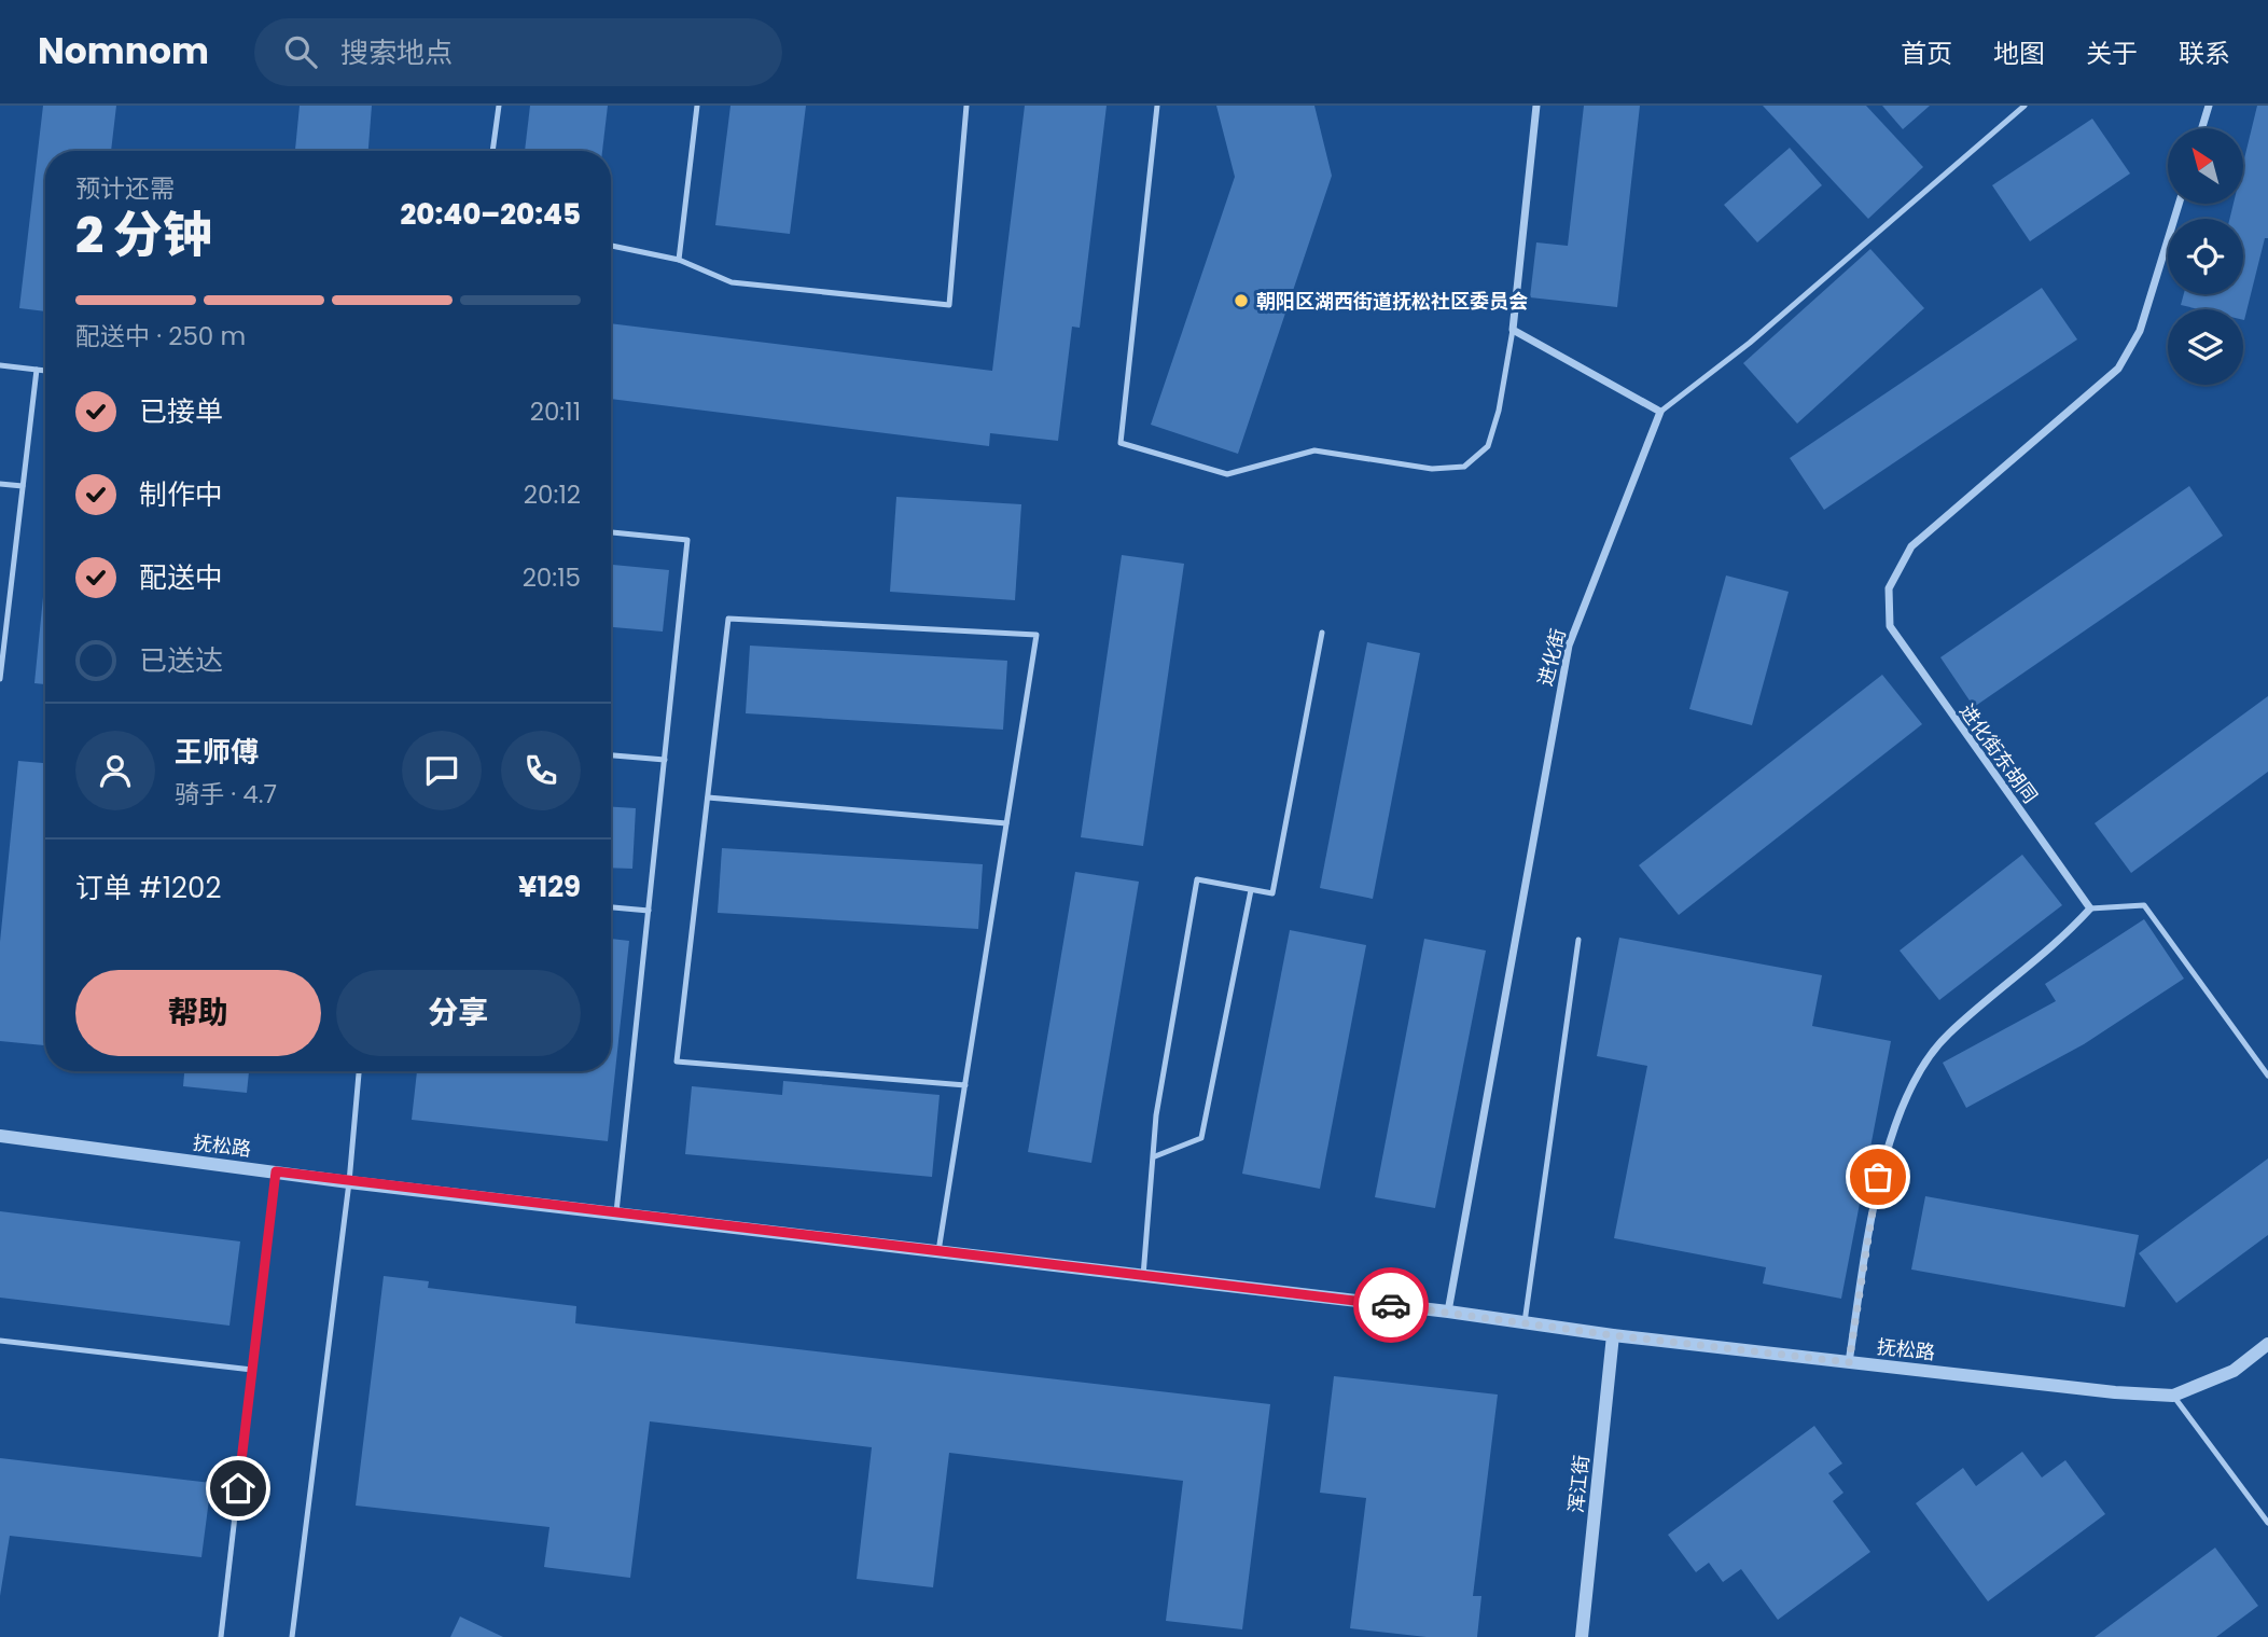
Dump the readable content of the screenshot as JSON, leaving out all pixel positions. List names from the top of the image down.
{
  "streets": {
    "street": [
      "进化街",
      "进化街东胡同",
      "抚松路",
      "浑江街"
    ]
  },
  "crossings": [
    ["进化街", "抚松路"],
    ["抚松路", "浑江街"]
  ],
  "places": ["朝阳区湖西街道抚松社区委员会"],
  "north": "top left",
  "page": {
    "header": "Nomnom",
    "search": "搜索地点",
    "nav": [
      "首页",
      "地图",
      "关于",
      "联系"
    ],
    "heading": ["2 分钟", "预计还需", "20:40–20:45"],
    "panel": [
      "王师傅",
      "骑手 · 4.7",
      "订单 #1202",
      "¥129"
    ],
    "bar": "配送中 · 250 m",
    "list": [
      ["已接单", "20:11"],
      ["制作中", "20:12"],
      ["配送中", "20:15"],
      "已送达"
    ],
    "buttons": ["帮助", "分享"]
  }
}
